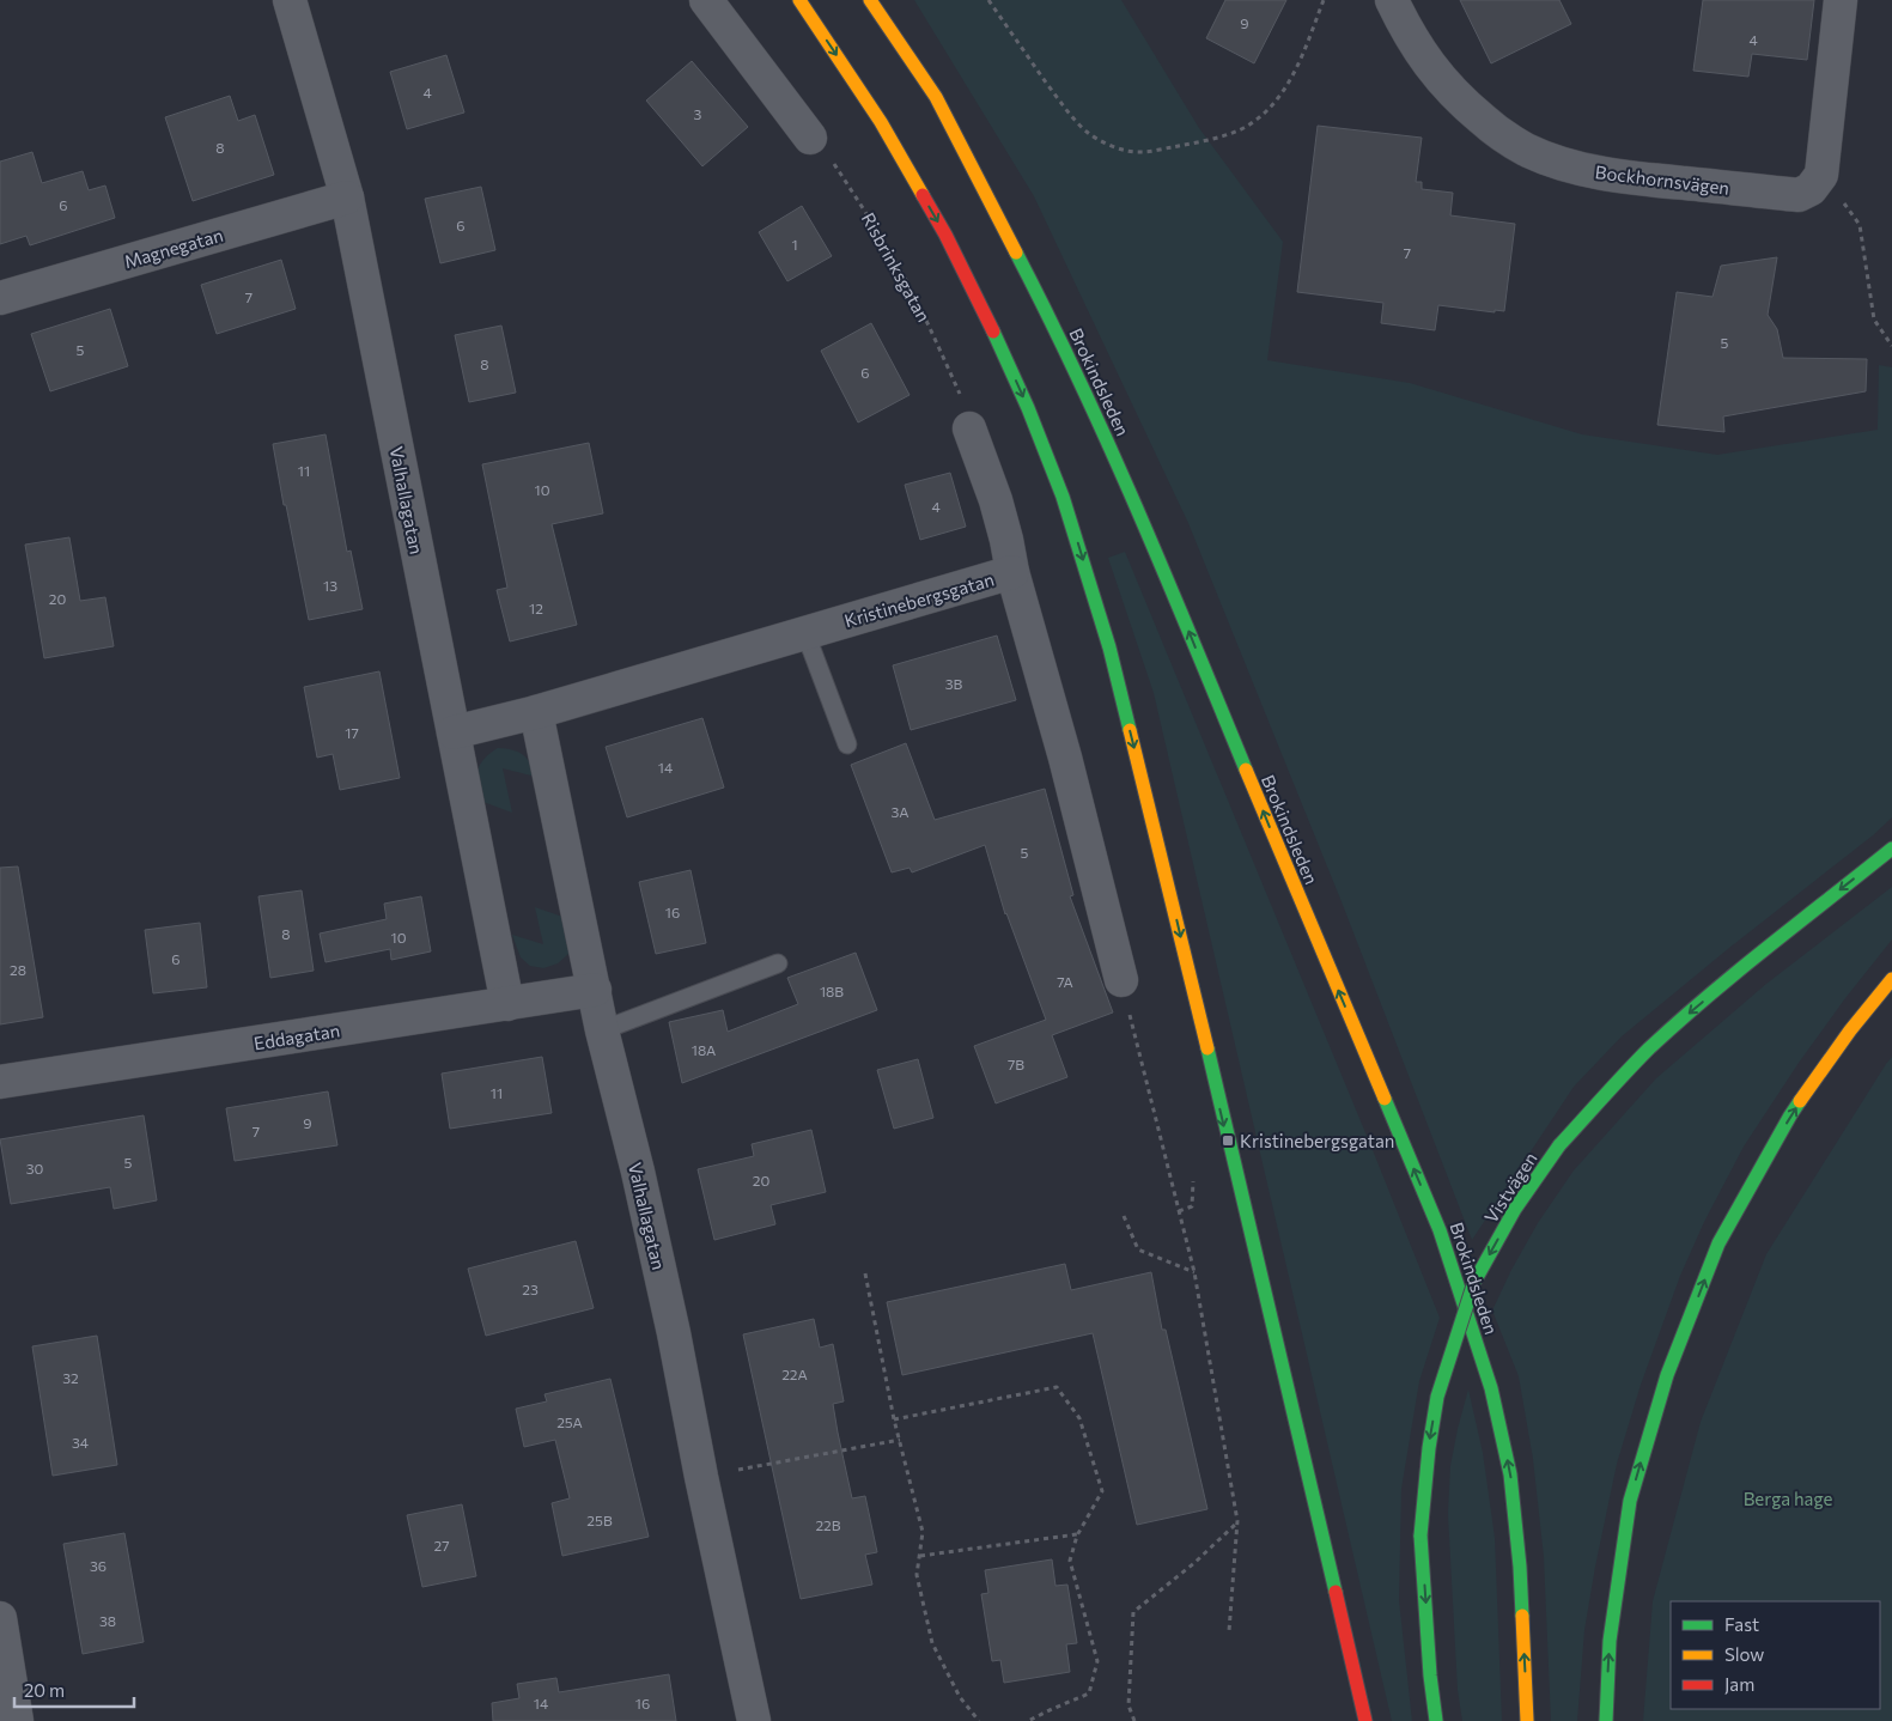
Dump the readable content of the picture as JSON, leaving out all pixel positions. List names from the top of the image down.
{
  "streets": {
    "main road": ["Brokindsleden", "Vistvägen"],
    "street": [
      "Bockhornsvägen",
      "Magnegatan",
      "Valhallagatan",
      "Kristinebergsgatan",
      "Eddagatan"
    ],
    "path": ["Risbrinksgatan"]
  },
  "crossings": [
    ["Magnegatan", "Valhallagatan"],
    ["Valhallagatan", "Kristinebergsgatan"],
    ["Valhallagatan", "Eddagatan"]
  ],
  "one_way": ["Vistvägen"],
  "parks": ["Berga hage"],
  "places": {
    "transit": ["Kristinebergsgatan"]
  },
  "house_numbers": [
    "9",
    "4",
    "4",
    "3",
    "8",
    "6",
    "6",
    "1",
    "7",
    "7",
    "5",
    "5",
    "8",
    "6",
    "11",
    "10",
    "4",
    "13",
    "20",
    "12",
    "3B",
    "17",
    "14",
    "3A",
    "5",
    "16",
    "8",
    "10",
    "6",
    "28",
    "7A",
    "18B",
    "18A",
    "7B",
    "11",
    "9",
    "7",
    "5",
    "30",
    "20",
    "23",
    "22A",
    "32",
    "25A",
    "34",
    "25B",
    "22B",
    "27",
    "36",
    "38",
    "14",
    "16"
  ],
  "legend": ["Fast", "Slow", "Jam"],
  "scale_bar": "20 m"
}
